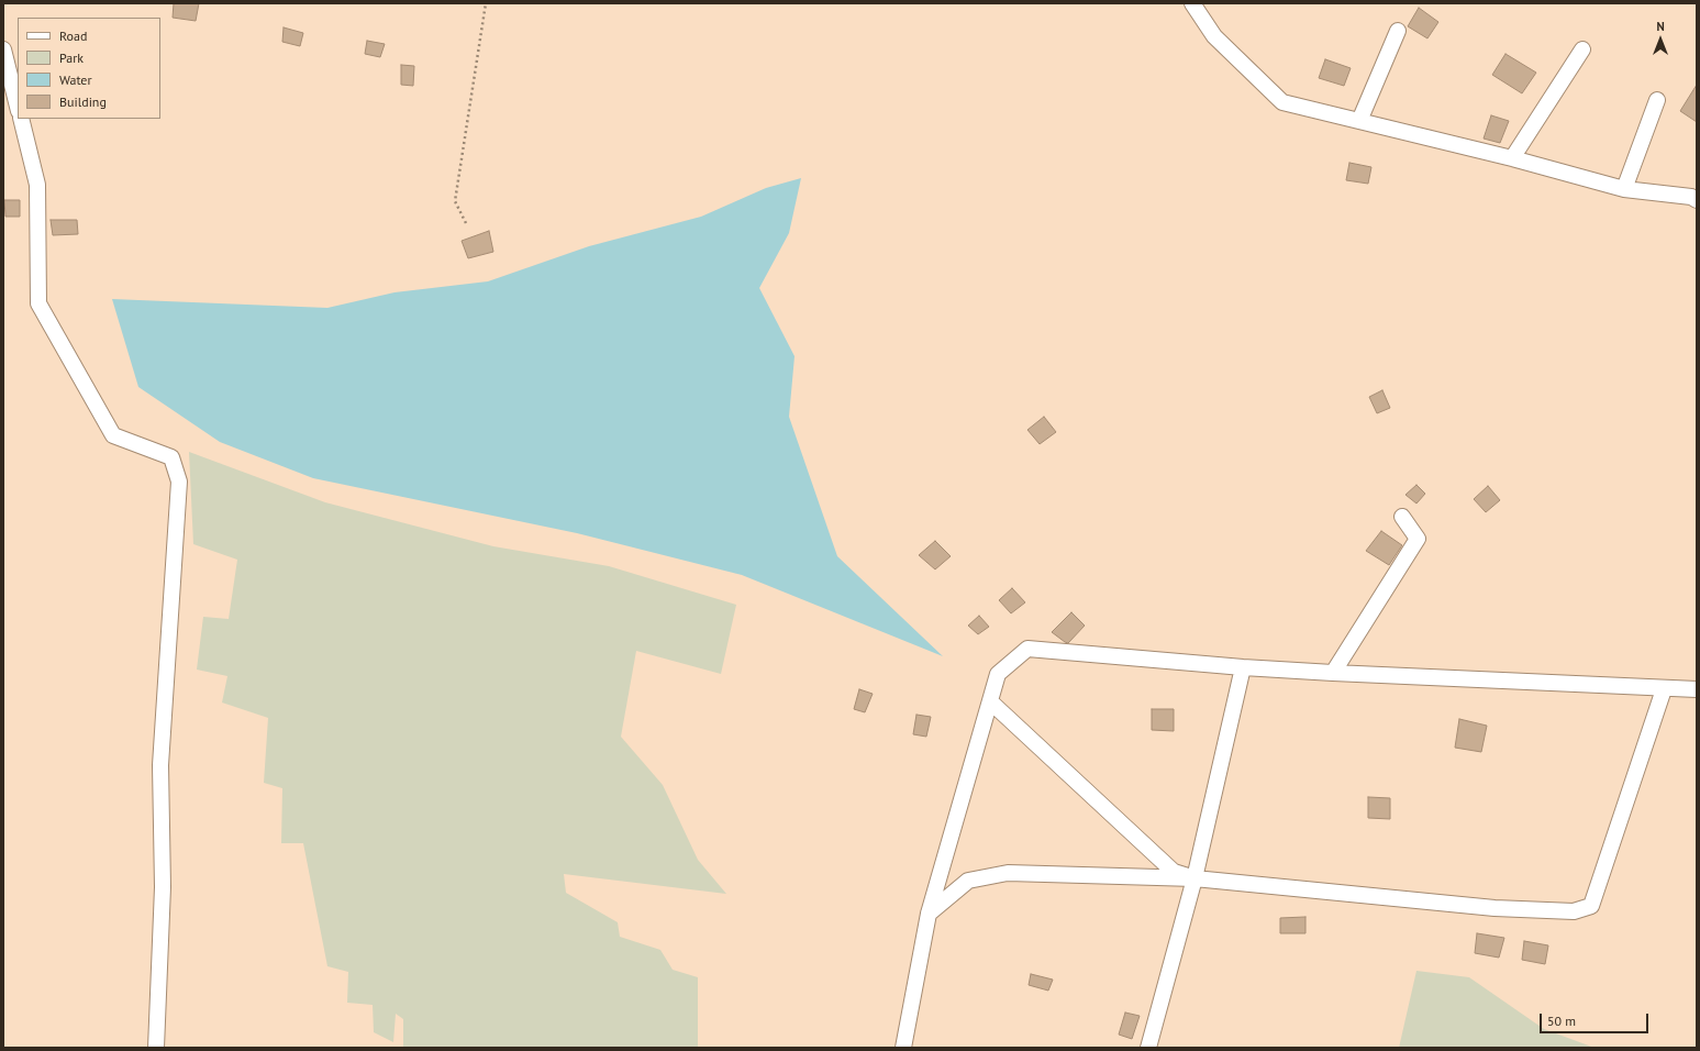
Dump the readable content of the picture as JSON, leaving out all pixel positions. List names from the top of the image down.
{
  "legend": [
    "Road",
    "Park",
    "Water",
    "Building"
  ],
  "scale_bar": "50 m",
  "north": "top"
}
